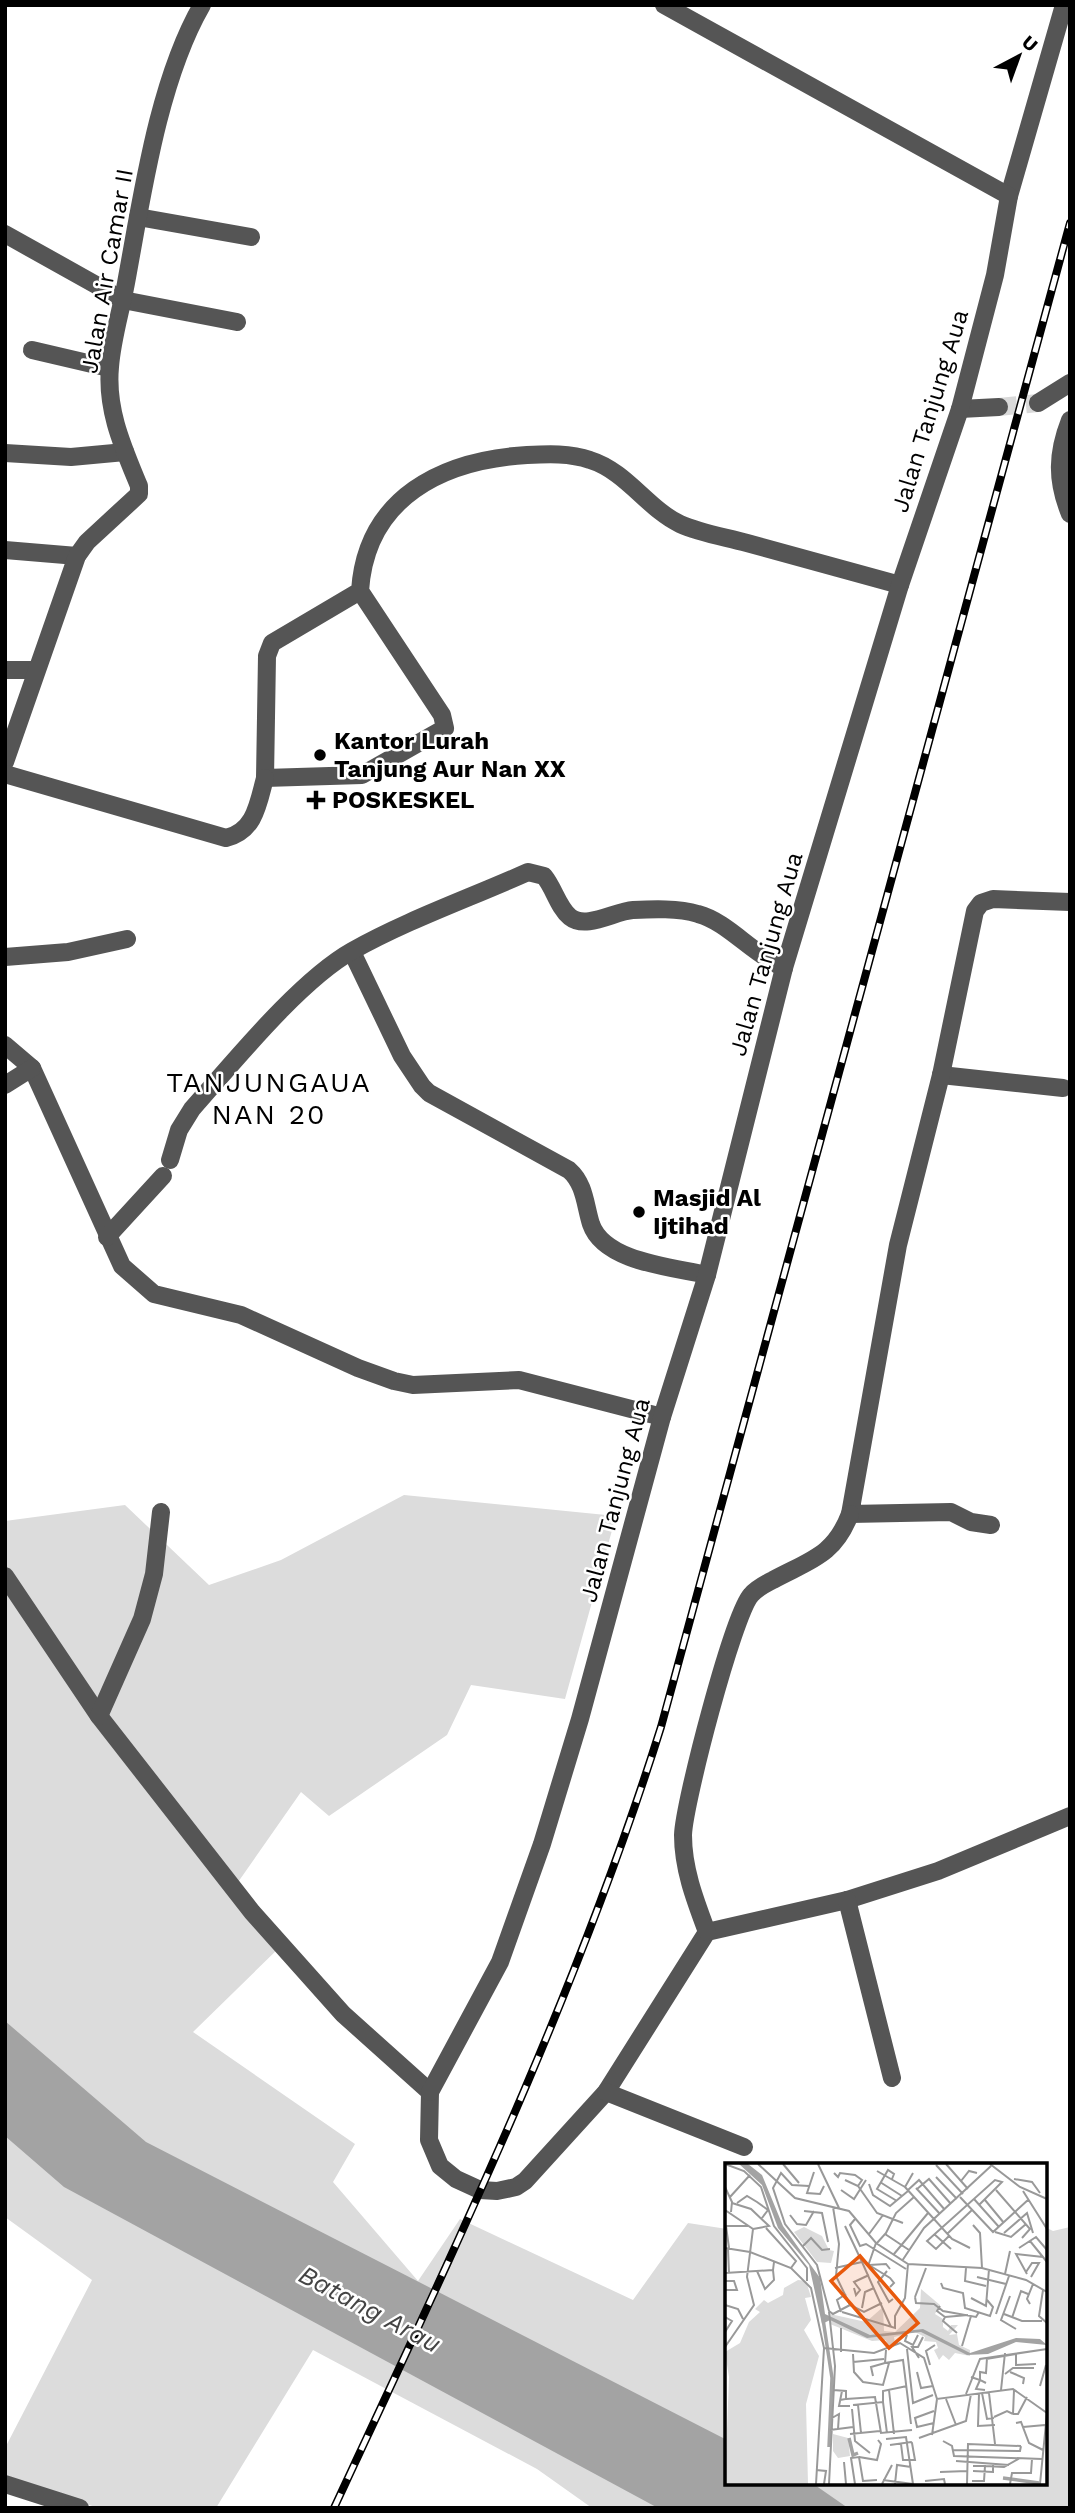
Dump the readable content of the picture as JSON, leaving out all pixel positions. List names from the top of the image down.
{
  "streets": {
    "street": ["Jalan Air Camar II", "Jalan Tanjung Aua"]
  },
  "districts": ["TANJUNGAUA NAN 20"],
  "water": ["Batang Arau"],
  "places": {
    "other": ["Kantor Lurah Tanjung Aur Nan XX", "Masjid Al Ijtihad"],
    "health": ["POSKESKEL"]
  },
  "north": "top right"
}
